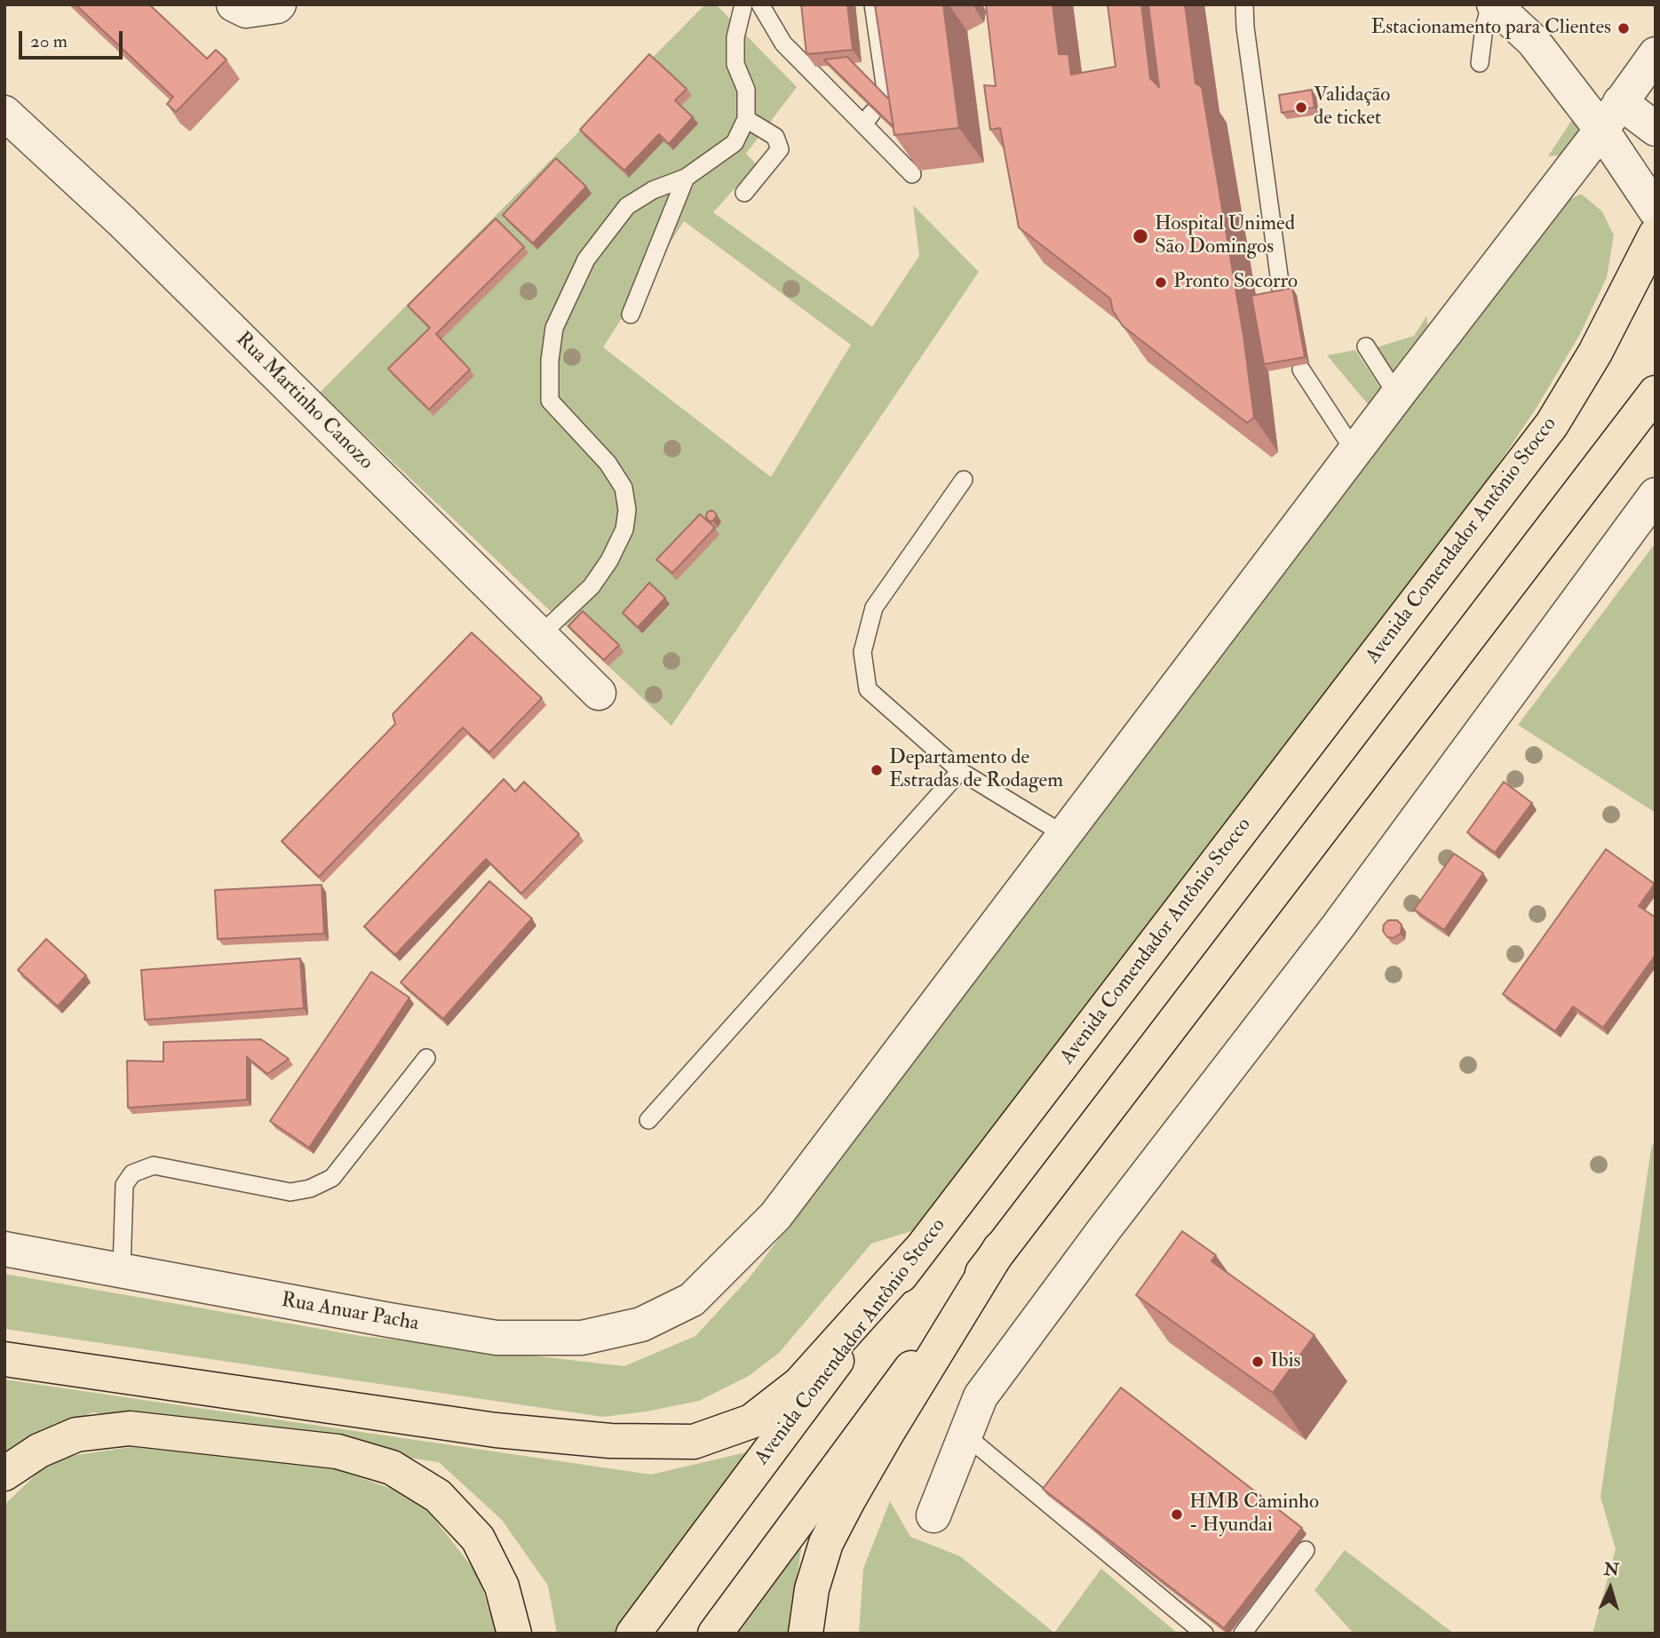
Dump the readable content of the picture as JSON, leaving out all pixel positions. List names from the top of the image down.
{
  "streets": {
    "main road": ["Avenida Comendador Antônio Stocco"],
    "street": ["Rua Martinho Canozo", "Rua Anuar Pacha"]
  },
  "places": [
    "Estacionamento para Clientes",
    "Validação de ticket",
    "Hospital Unimed São Domingos",
    "Pronto Socorro",
    "Departamento de Estradas de Rodagem",
    "Ibis",
    "HMB Caminho - Hyundai"
  ],
  "scale_bar": "20 m",
  "north": "top"
}
